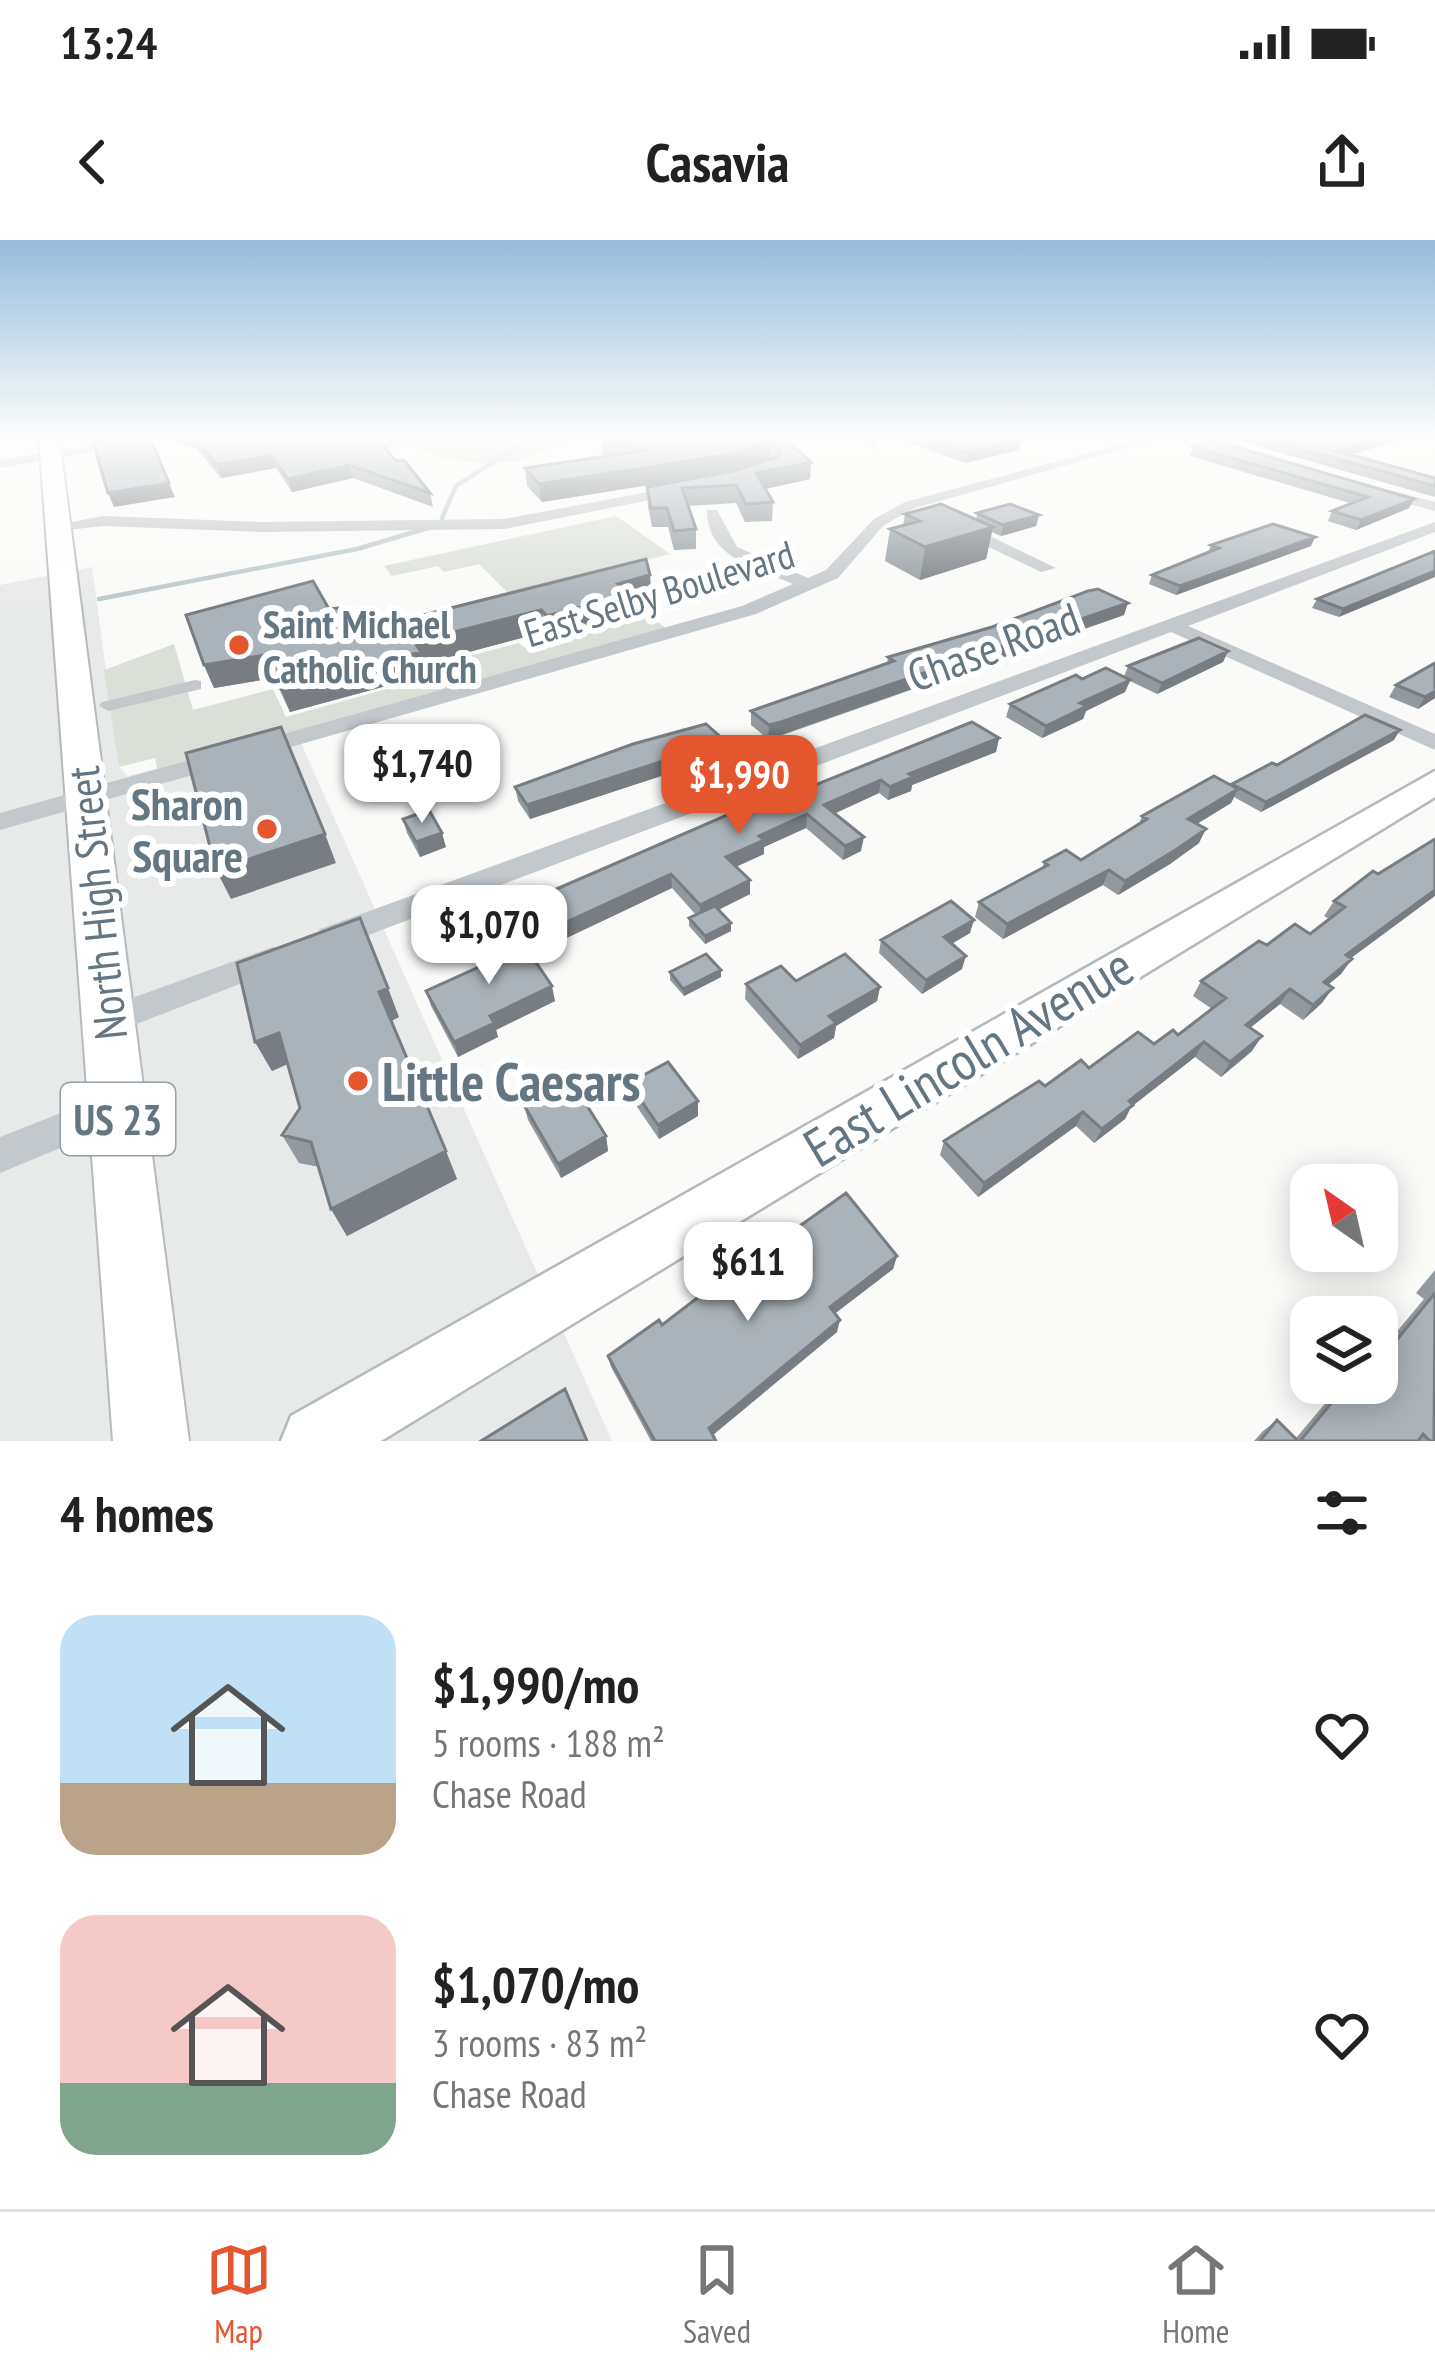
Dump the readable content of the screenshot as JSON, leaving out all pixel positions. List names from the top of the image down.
{
  "streets": {
    "main road": ["North High Street", "East Lincoln Avenue", "US 23"],
    "street": ["East Selby Boulevard", "Chase Road"]
  },
  "crossings": [
    ["East Selby Boulevard", "North High Street"],
    ["Chase Road", "North High Street"]
  ],
  "places": ["Saint Michael Catholic Church", "Sharon Square", "Little Caesars"],
  "north": "top left",
  "page": {
    "status": "13:24",
    "header": "Casavia",
    "price": [
      "$1,740",
      "$1,990",
      "$1,070",
      "$611"
    ],
    "heading": "4 homes",
    "list": [
      {
        "name": "$1,990/mo",
        "note": "5 rooms · 188 m² · Chase Road"
      },
      {
        "name": "$1,070/mo",
        "note": "3 rooms · 83 m² · Chase Road"
      }
    ],
    "tabs": ["Map", "Saved", "Home"]
  }
}
